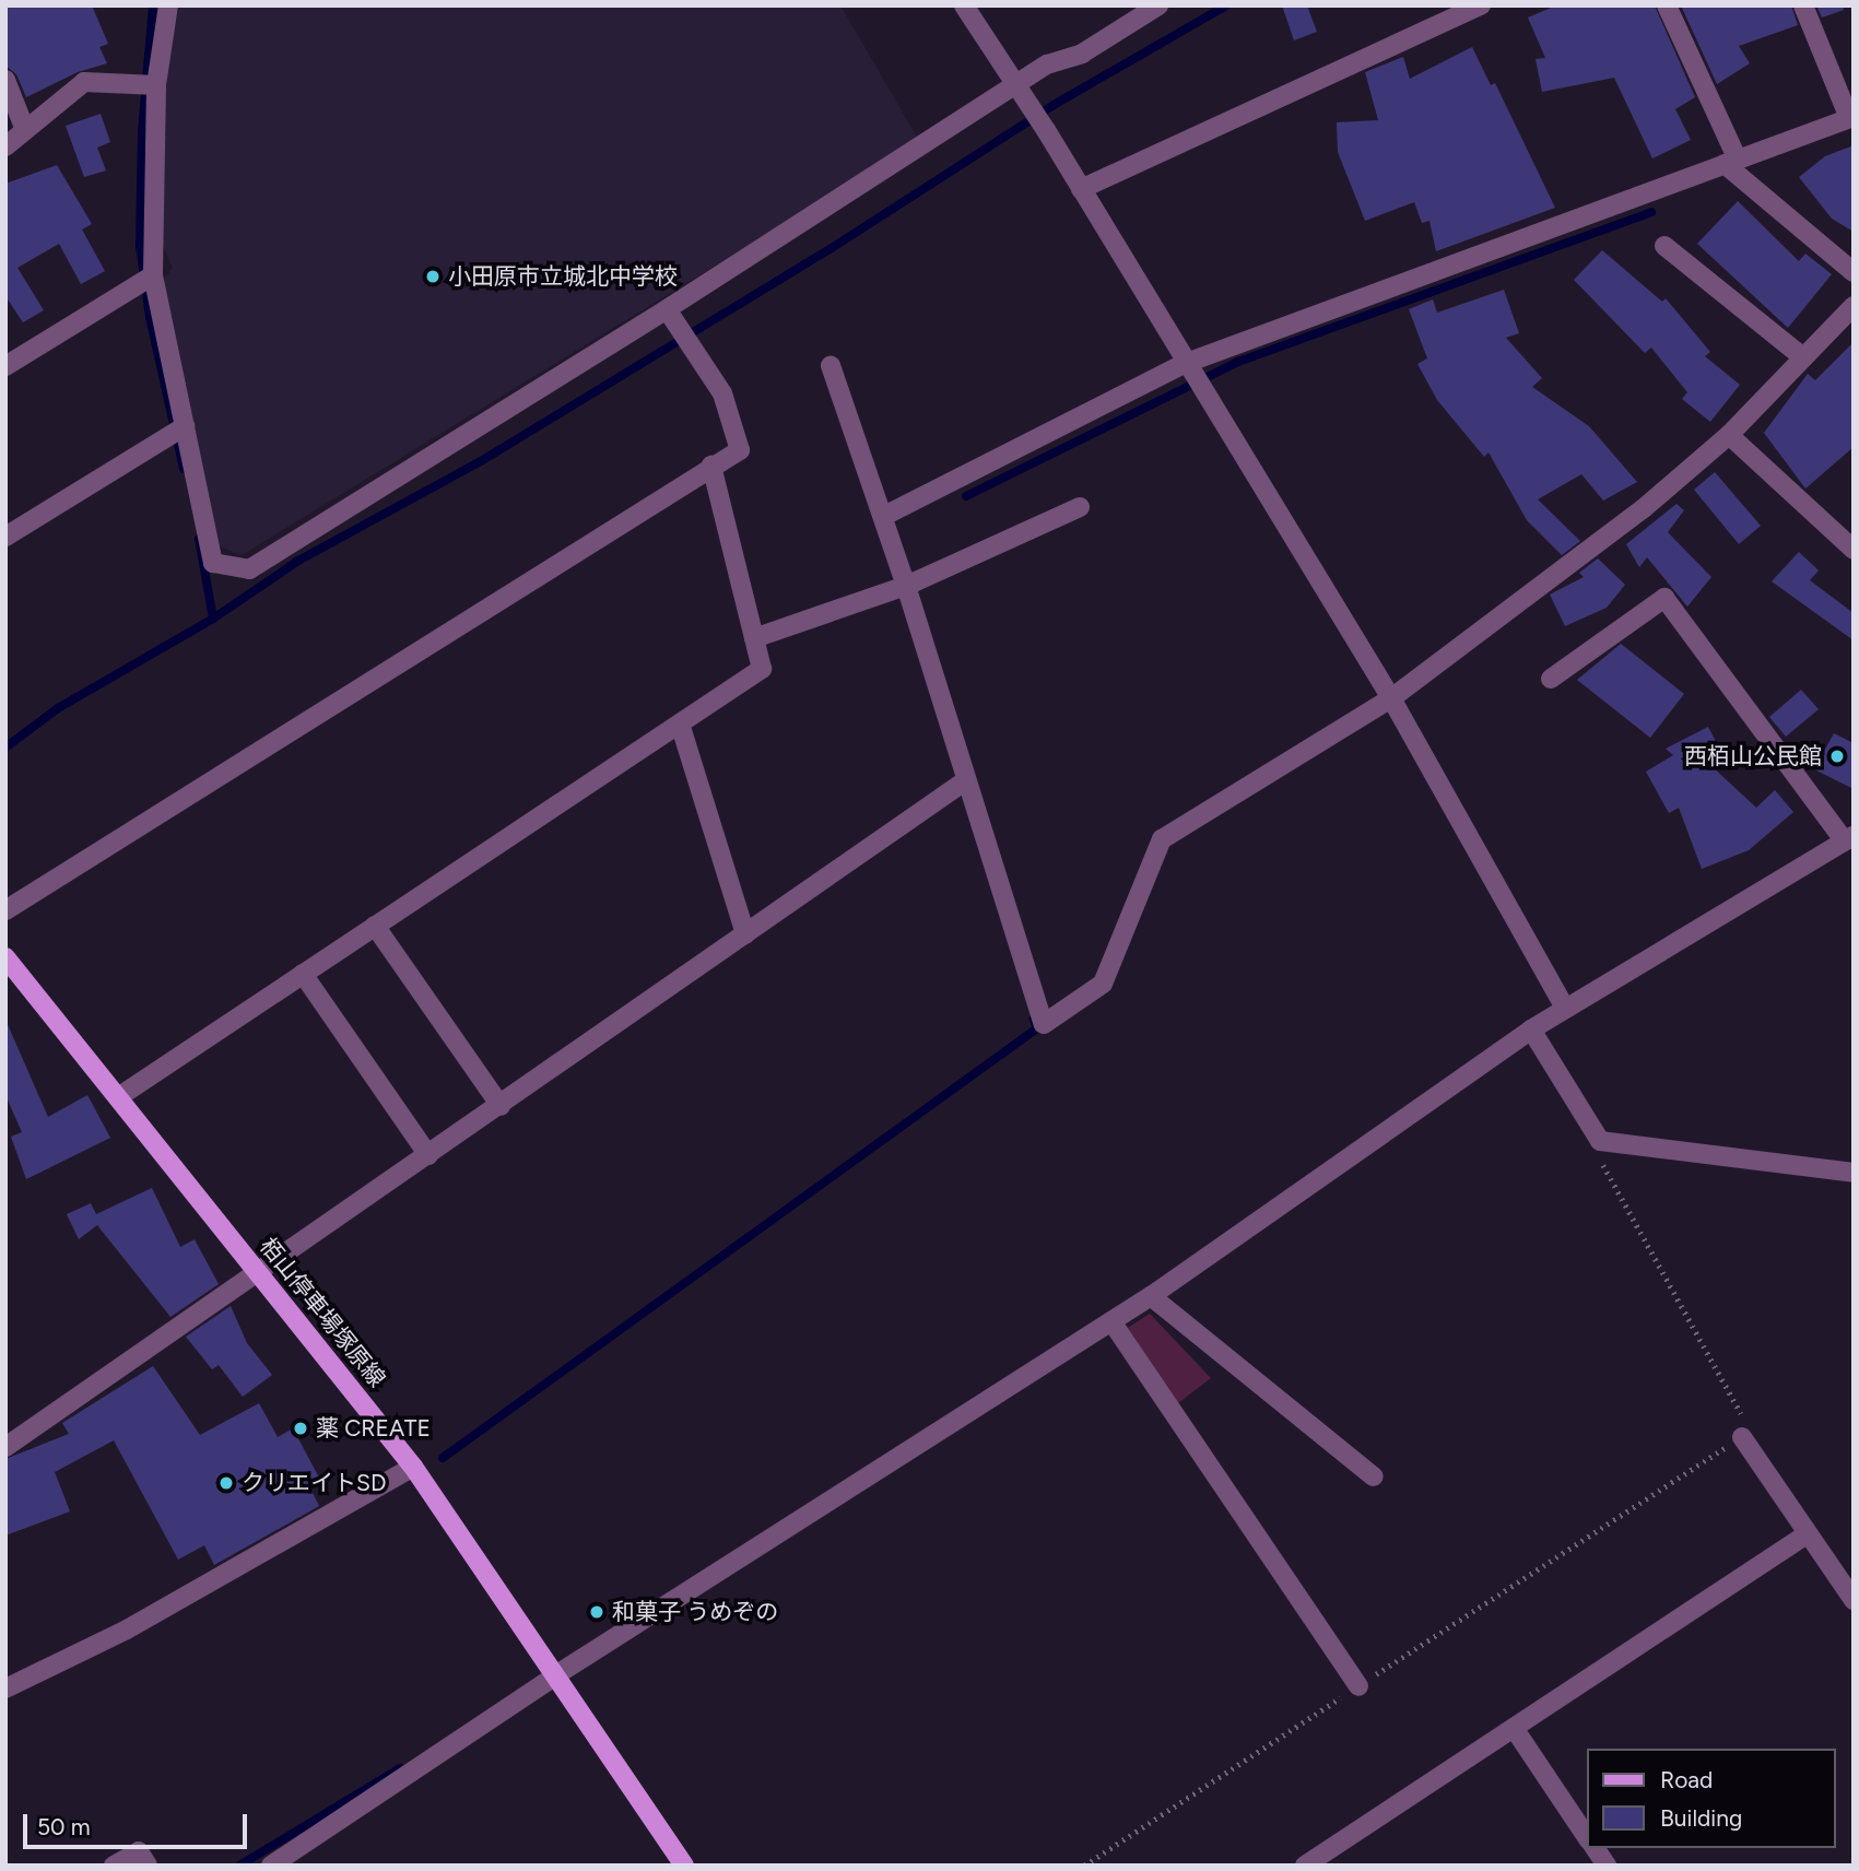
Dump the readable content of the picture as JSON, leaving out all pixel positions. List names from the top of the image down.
{
  "streets": {
    "main road": ["栢山停車場塚原線"]
  },
  "places": [
    "小田原市立城北中学校",
    "西栢山公民館",
    "薬 CREATE",
    "クリエイトSD",
    "和菓子 うめぞの"
  ],
  "legend": ["Road", "Building"],
  "scale_bar": "50 m"
}
